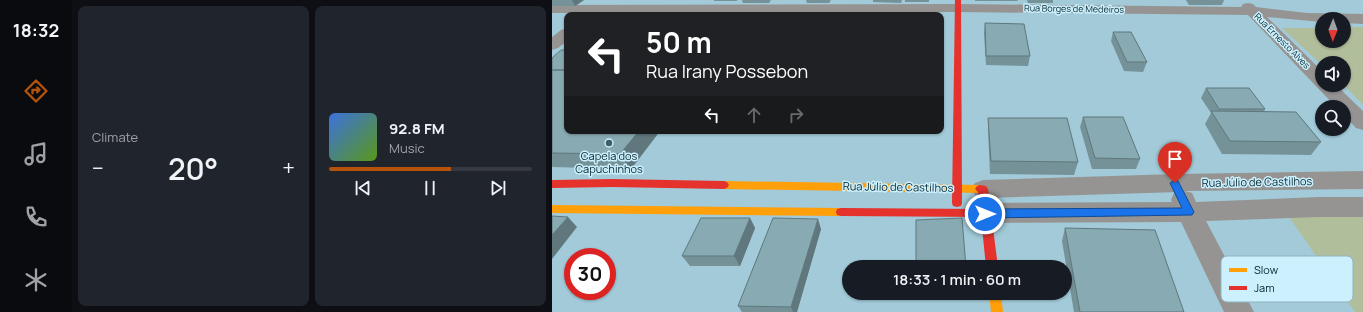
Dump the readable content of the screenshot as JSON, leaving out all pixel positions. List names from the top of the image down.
{
  "streets": {
    "street": ["Rua Borges de Medeiros", "Rua Ernesto Alves", "Rua Júlio de Castilhos"]
  },
  "crossings": [
    ["Rua Borges de Medeiros", "Rua Ernesto Alves"]
  ],
  "places": ["Capela dos Capuchinhos"],
  "legend": ["Slow", "Jam"],
  "north": "bottom",
  "page": {
    "tabs": "18:32",
    "tile": "Climate",
    "turn": ["50 m", "Rua Irany Possebon"],
    "song": ["92.8 FM", "Music"],
    "heat": ["−", "20°", "+"],
    "limit": "30",
    "trip": "18:33 · 1 min · 60 m"
  }
}
